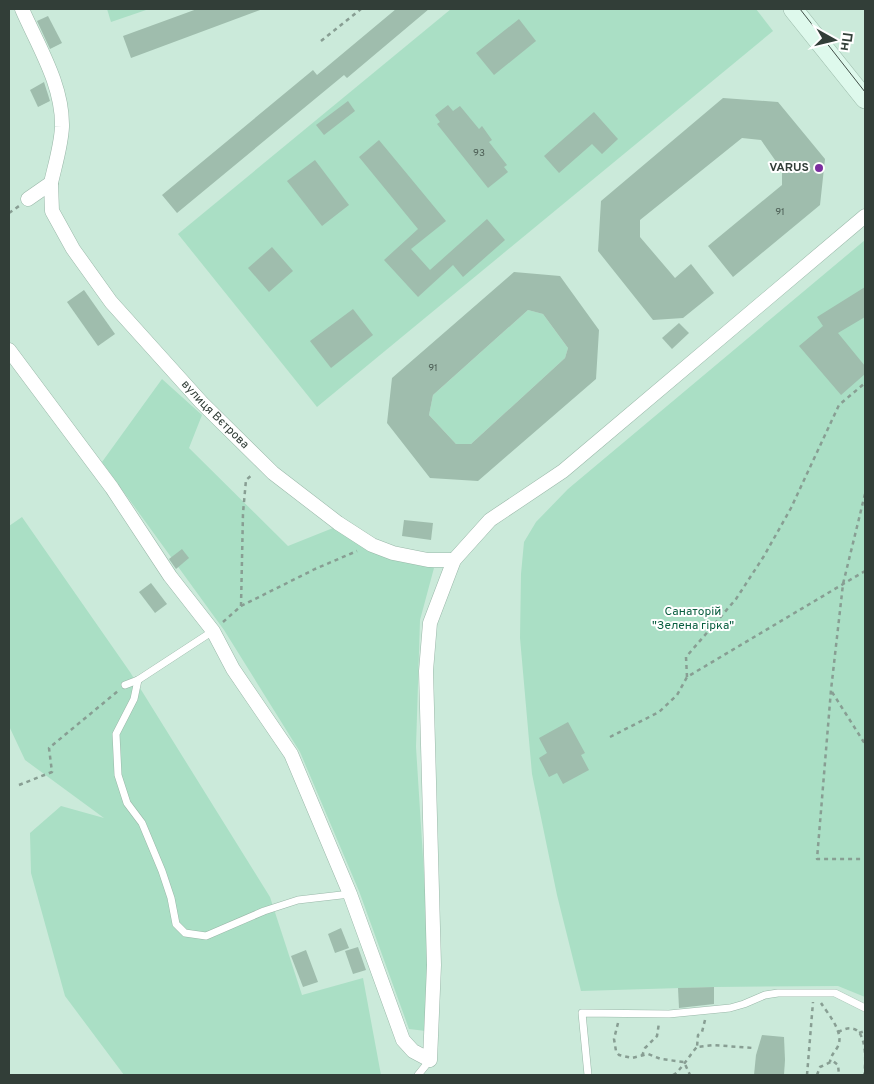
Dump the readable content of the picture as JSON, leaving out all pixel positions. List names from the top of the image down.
{
  "streets": {
    "street": ["вулиця Вєтрова"]
  },
  "parks": ["Санаторій \"Зелена гірка\""],
  "places": ["VARUS"],
  "house_numbers": ["93", "91", "91"],
  "north": "right"
}
